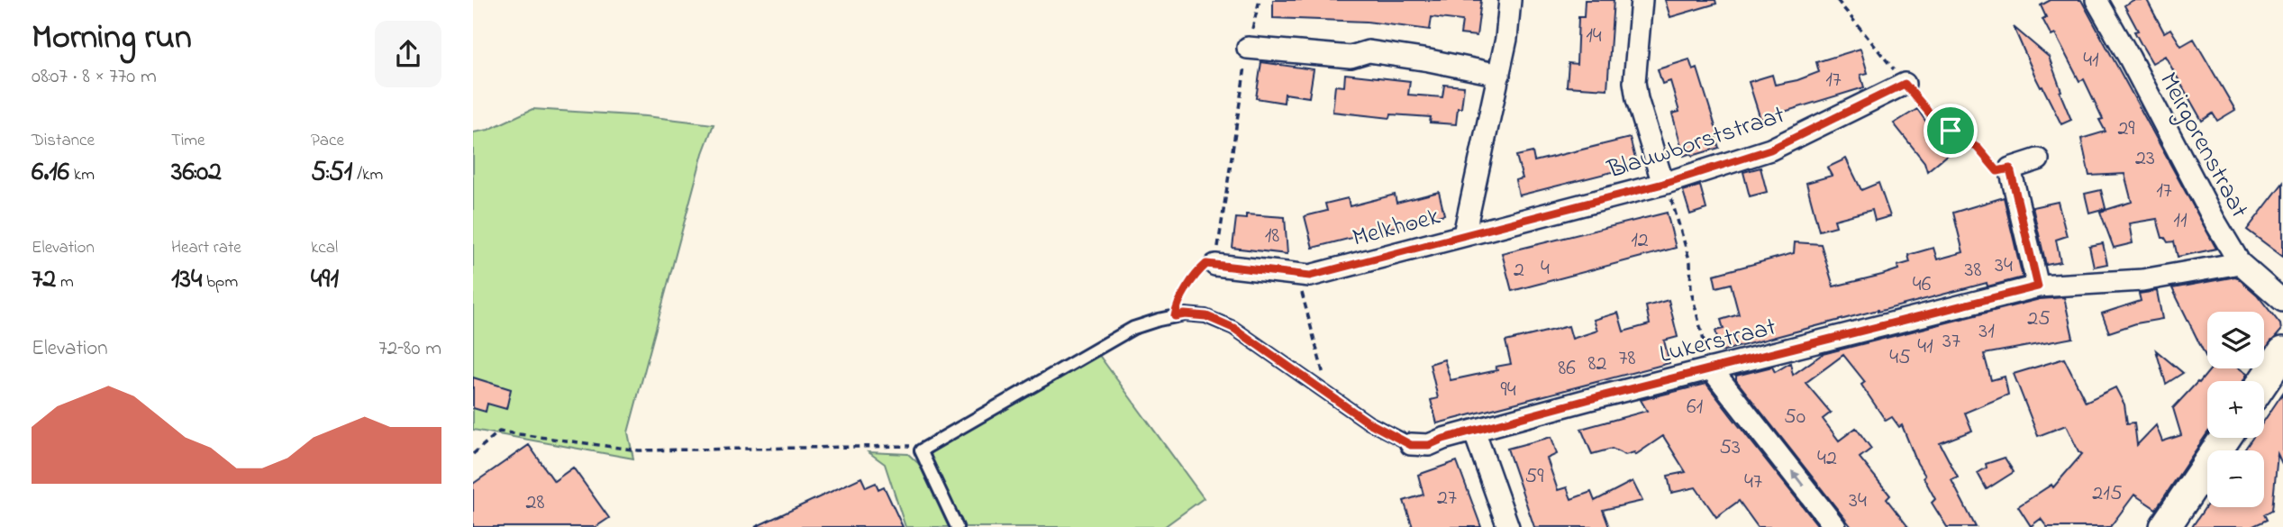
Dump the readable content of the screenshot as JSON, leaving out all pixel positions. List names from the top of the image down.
{
  "streets": {
    "street": [
      "Blauwborststraat",
      "Meirgorenstraat",
      "Melkhoek",
      "Lukerstraat"
    ]
  },
  "crossings": [
    ["Blauwborststraat", "Melkhoek"],
    ["Meirgorenstraat", "Lukerstraat"]
  ],
  "house_numbers": [
    "14",
    "41",
    "17",
    "29",
    "23",
    "17",
    "11",
    "18",
    "12",
    "34",
    "4",
    "2",
    "38",
    "46",
    "25",
    "31",
    "37",
    "41",
    "45",
    "78",
    "82",
    "86",
    "94",
    "61",
    "50",
    "53",
    "42",
    "59",
    "47",
    "215",
    "27",
    "34",
    "28"
  ],
  "page": {
    "heading": ["Morning run", "08:07 · 8 × 770 m"],
    "stats": [
      ["Distance", "6.16 km"],
      ["Time", "36:02"],
      ["Pace", "5:51 /km"],
      ["Elevation", "72 m"],
      ["Heart rate", "134 bpm"],
      ["kcal", "491"]
    ],
    "map_buttons": ["+", "−"],
    "chart": ["Elevation", "72–80 m"]
  }
}
